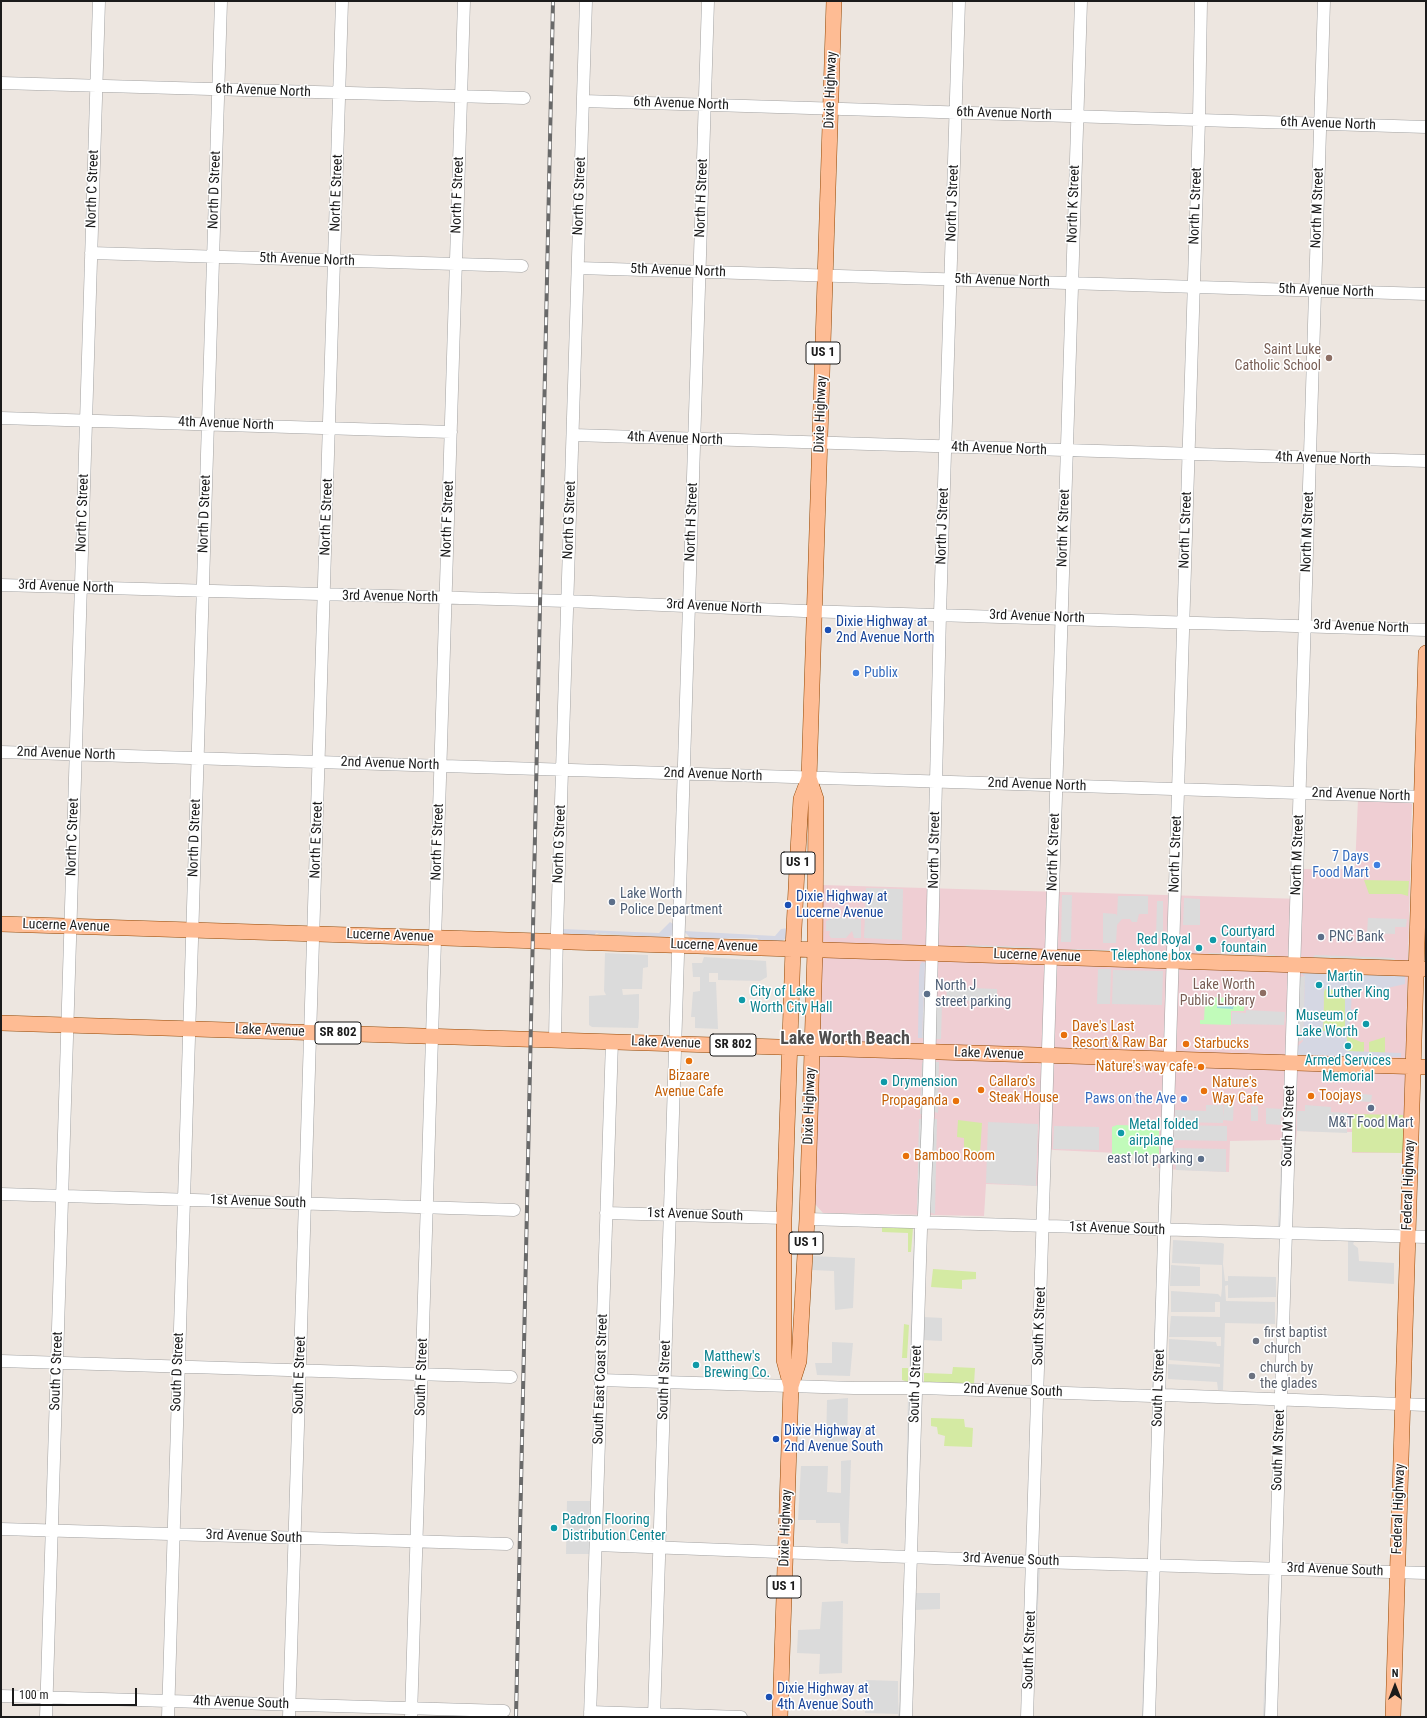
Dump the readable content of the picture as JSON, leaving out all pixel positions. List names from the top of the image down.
{
  "streets": {
    "main road": [
      "Dixie Highway",
      "US 1",
      "Lucerne Avenue",
      "Lake Avenue",
      "SR 802",
      "Federal Highway"
    ],
    "street": [
      "6th Avenue North",
      "North C Street",
      "North D Street",
      "North E Street",
      "North F Street",
      "North G Street",
      "North H Street",
      "North J Street",
      "North K Street",
      "North L Street",
      "North M Street",
      "5th Avenue North",
      "4th Avenue North",
      "3rd Avenue North",
      "2nd Avenue North",
      "South M Street",
      "1st Avenue South",
      "South K Street",
      "South C Street",
      "South D Street",
      "South E Street",
      "South F Street",
      "South East Coast Street",
      "South H Street",
      "South J Street",
      "South L Street",
      "2nd Avenue South",
      "3rd Avenue South",
      "4th Avenue South"
    ]
  },
  "crossings": [
    ["Dixie Highway", "6th Avenue North"],
    ["Dixie Highway", "5th Avenue North"],
    ["Dixie Highway", "4th Avenue North"],
    ["Dixie Highway", "3rd Avenue North"],
    ["Dixie Highway", "2nd Avenue North"],
    ["Dixie Highway", "Lucerne Avenue"],
    ["Dixie Highway", "Lake Avenue"],
    ["Dixie Highway", "1st Avenue South"],
    ["Dixie Highway", "2nd Avenue South"],
    ["Dixie Highway", "3rd Avenue South"],
    ["6th Avenue North", "North C Street"],
    ["6th Avenue North", "North D Street"],
    ["6th Avenue North", "North E Street"],
    ["6th Avenue North", "North F Street"],
    ["6th Avenue North", "North G Street"],
    ["6th Avenue North", "North H Street"],
    ["6th Avenue North", "North J Street"],
    ["6th Avenue North", "North K Street"],
    ["6th Avenue North", "North L Street"],
    ["6th Avenue North", "North M Street"],
    ["North C Street", "5th Avenue North"],
    ["North C Street", "4th Avenue North"],
    ["North C Street", "3rd Avenue North"],
    ["North C Street", "2nd Avenue North"],
    ["North C Street", "Lucerne Avenue"],
    ["North C Street", "Lake Avenue"],
    ["North C Street", "South C Street"],
    ["North D Street", "5th Avenue North"],
    ["North D Street", "4th Avenue North"],
    ["North D Street", "3rd Avenue North"],
    ["North D Street", "2nd Avenue North"],
    ["North D Street", "Lucerne Avenue"],
    ["North D Street", "Lake Avenue"],
    ["North D Street", "South D Street"],
    ["North E Street", "5th Avenue North"],
    ["North E Street", "4th Avenue North"],
    ["North E Street", "3rd Avenue North"],
    ["North E Street", "2nd Avenue North"],
    ["North E Street", "Lucerne Avenue"],
    ["North E Street", "Lake Avenue"],
    ["North E Street", "South E Street"],
    ["North F Street", "5th Avenue North"],
    ["North F Street", "4th Avenue North"],
    ["North F Street", "3rd Avenue North"],
    ["North F Street", "2nd Avenue North"],
    ["North F Street", "Lucerne Avenue"],
    ["North F Street", "Lake Avenue"],
    ["North F Street", "South F Street"],
    ["North G Street", "5th Avenue North"],
    ["North G Street", "4th Avenue North"],
    ["North G Street", "3rd Avenue North"],
    ["North G Street", "2nd Avenue North"],
    ["North G Street", "Lucerne Avenue"],
    ["North G Street", "Lake Avenue"],
    ["North H Street", "5th Avenue North"],
    ["North H Street", "4th Avenue North"],
    ["North H Street", "3rd Avenue North"],
    ["North H Street", "2nd Avenue North"],
    ["North H Street", "Lucerne Avenue"],
    ["North H Street", "Lake Avenue"],
    ["North H Street", "South H Street"],
    ["North J Street", "5th Avenue North"],
    ["North J Street", "4th Avenue North"],
    ["North J Street", "3rd Avenue North"],
    ["North J Street", "2nd Avenue North"],
    ["North J Street", "Lucerne Avenue"],
    ["North J Street", "Lake Avenue"],
    ["North J Street", "South J Street"],
    ["North K Street", "5th Avenue North"],
    ["North K Street", "4th Avenue North"],
    ["North K Street", "3rd Avenue North"],
    ["North K Street", "2nd Avenue North"],
    ["North K Street", "Lucerne Avenue"],
    ["North K Street", "Lake Avenue"],
    ["North K Street", "South K Street"],
    ["North L Street", "5th Avenue North"],
    ["North L Street", "4th Avenue North"],
    ["North L Street", "3rd Avenue North"],
    ["North L Street", "2nd Avenue North"],
    ["North L Street", "Lucerne Avenue"],
    ["North L Street", "Lake Avenue"],
    ["North L Street", "South L Street"],
    ["North M Street", "5th Avenue North"],
    ["North M Street", "4th Avenue North"],
    ["North M Street", "3rd Avenue North"],
    ["North M Street", "2nd Avenue North"],
    ["North M Street", "Lucerne Avenue"],
    ["North M Street", "Lake Avenue"],
    ["North M Street", "South M Street"],
    ["2nd Avenue North", "Federal Highway"],
    ["Lucerne Avenue", "Federal Highway"],
    ["Lake Avenue", "South M Street"],
    ["Lake Avenue", "Federal Highway"],
    ["Lake Avenue", "South K Street"],
    ["Lake Avenue", "South C Street"],
    ["Lake Avenue", "South D Street"],
    ["Lake Avenue", "South E Street"],
    ["Lake Avenue", "South F Street"],
    ["Lake Avenue", "South East Coast Street"],
    ["Lake Avenue", "South H Street"],
    ["Lake Avenue", "South J Street"],
    ["Lake Avenue", "South L Street"],
    ["South M Street", "1st Avenue South"],
    ["South M Street", "2nd Avenue South"],
    ["South M Street", "3rd Avenue South"],
    ["Federal Highway", "1st Avenue South"],
    ["Federal Highway", "2nd Avenue South"],
    ["Federal Highway", "3rd Avenue South"],
    ["1st Avenue South", "South K Street"],
    ["1st Avenue South", "South C Street"],
    ["1st Avenue South", "South D Street"],
    ["1st Avenue South", "South E Street"],
    ["1st Avenue South", "South F Street"],
    ["1st Avenue South", "South East Coast Street"],
    ["1st Avenue South", "South H Street"],
    ["1st Avenue South", "South J Street"],
    ["1st Avenue South", "South L Street"],
    ["South K Street", "2nd Avenue South"],
    ["South K Street", "3rd Avenue South"],
    ["South C Street", "3rd Avenue South"],
    ["South C Street", "4th Avenue South"],
    ["South D Street", "3rd Avenue South"],
    ["South D Street", "4th Avenue South"],
    ["South E Street", "3rd Avenue South"],
    ["South E Street", "4th Avenue South"],
    ["South F Street", "3rd Avenue South"],
    ["South F Street", "4th Avenue South"],
    ["South East Coast Street", "2nd Avenue South"],
    ["South East Coast Street", "3rd Avenue South"],
    ["South H Street", "2nd Avenue South"],
    ["South H Street", "3rd Avenue South"],
    ["South J Street", "2nd Avenue South"],
    ["South J Street", "3rd Avenue South"],
    ["South L Street", "2nd Avenue South"],
    ["South L Street", "3rd Avenue South"]
  ],
  "districts": ["Lake Worth Beach"],
  "places": [
    "Saint Luke Catholic School",
    "Dixie Highway at 2nd Avenue North",
    "Publix",
    "7 Days Food Mart",
    "Lake Worth Police Department",
    "Dixie Highway at Lucerne Avenue",
    "PNC Bank",
    "Courtyard fountain",
    "Red Royal Telephone box",
    "Martin Luther King",
    "Lake Worth Public Library",
    "North J street parking",
    "City of Lake Worth City Hall",
    "Museum of Lake Worth",
    "Dave's Last Resort & Raw Bar",
    "Starbucks",
    "Armed Services Memorial",
    "Bizaare Avenue Cafe",
    "Nature's way cafe",
    "Drymension",
    "Callaro's Steak House",
    "Nature's Way Cafe",
    "Toojays",
    "Paws on the Ave",
    "Propaganda",
    "M&T Food Mart",
    "Metal folded airplane",
    "Bamboo Room",
    "east lot parking",
    "first baptist church",
    "Matthew's Brewing Co.",
    "church by the glades",
    "Dixie Highway at 2nd Avenue South",
    "Padron Flooring Distribution Center",
    "Dixie Highway at 4th Avenue South"
  ],
  "scale_bar": "100 m",
  "north": "top"
}
